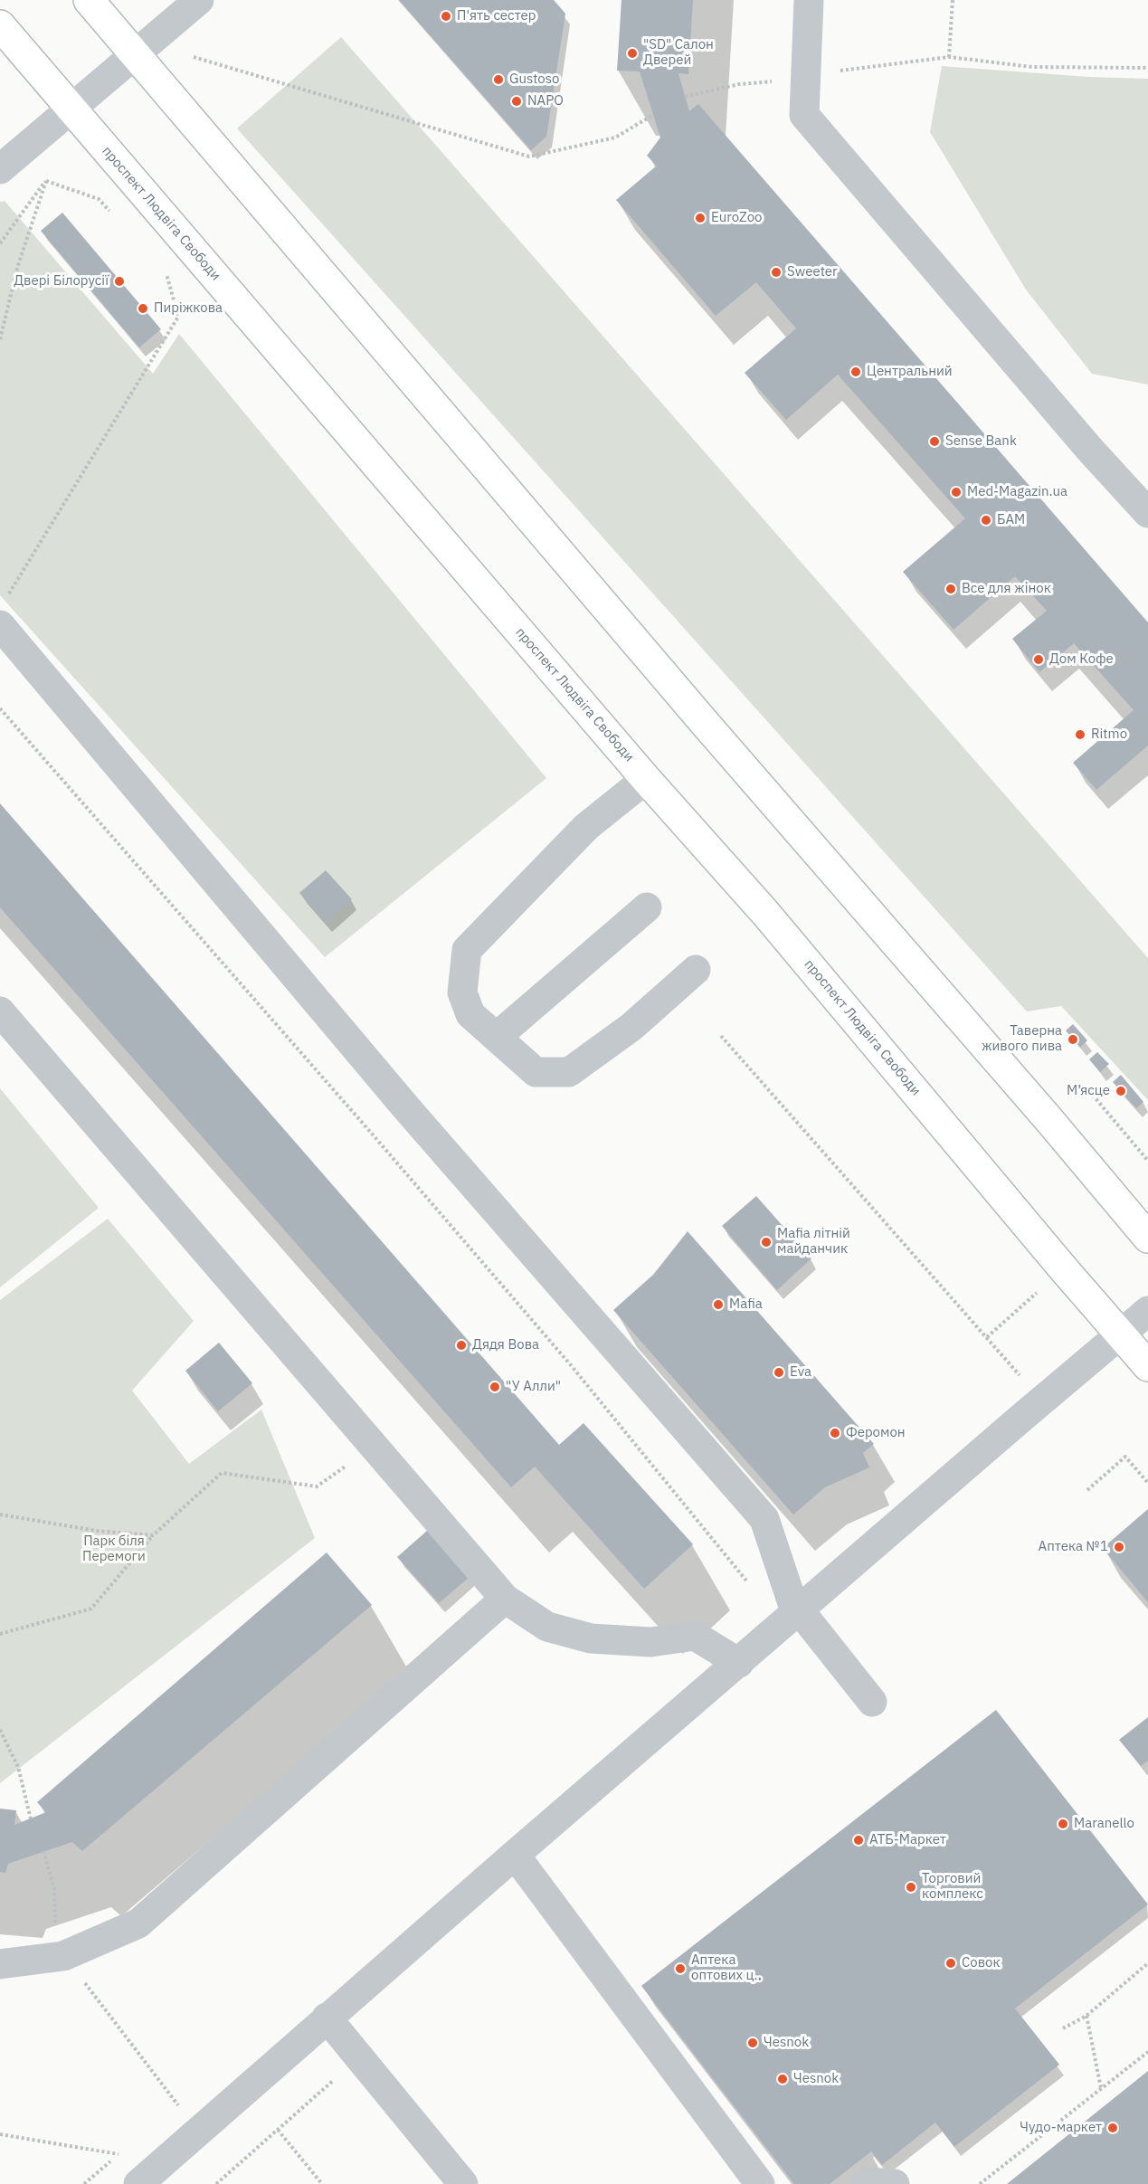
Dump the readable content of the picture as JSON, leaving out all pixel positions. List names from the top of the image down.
{
  "streets": {
    "main road": ["проспект Людвіга Свободи"]
  },
  "parks": ["Парк біля Перемоги"],
  "places": [
    "П'ять сестер",
    "\"SD\" Салон Дверей",
    "Gustoso",
    "NAPO",
    "EuroZoo",
    "Sweeter",
    "Двері Білорусії",
    "Пиріжкова",
    "Центральний",
    "Sense Bank",
    "Med-Magazin.ua",
    "БАМ",
    "Все для жінок",
    "Дом Кофе",
    "Ritmo",
    "Таверна живого пива",
    "М’ясце",
    "Mafia літній майданчик",
    "Mafia",
    "Дядя Вова",
    "Eva",
    "\"У Алли\"",
    "Феромон",
    "Аптека №1",
    "Maranello",
    "АТБ-Маркет",
    "Торговий комплекс",
    "Совок",
    "Аптека оптових ц‥",
    "Чеsnok",
    "Чesnok",
    "Чудо-маркет"
  ]
}
